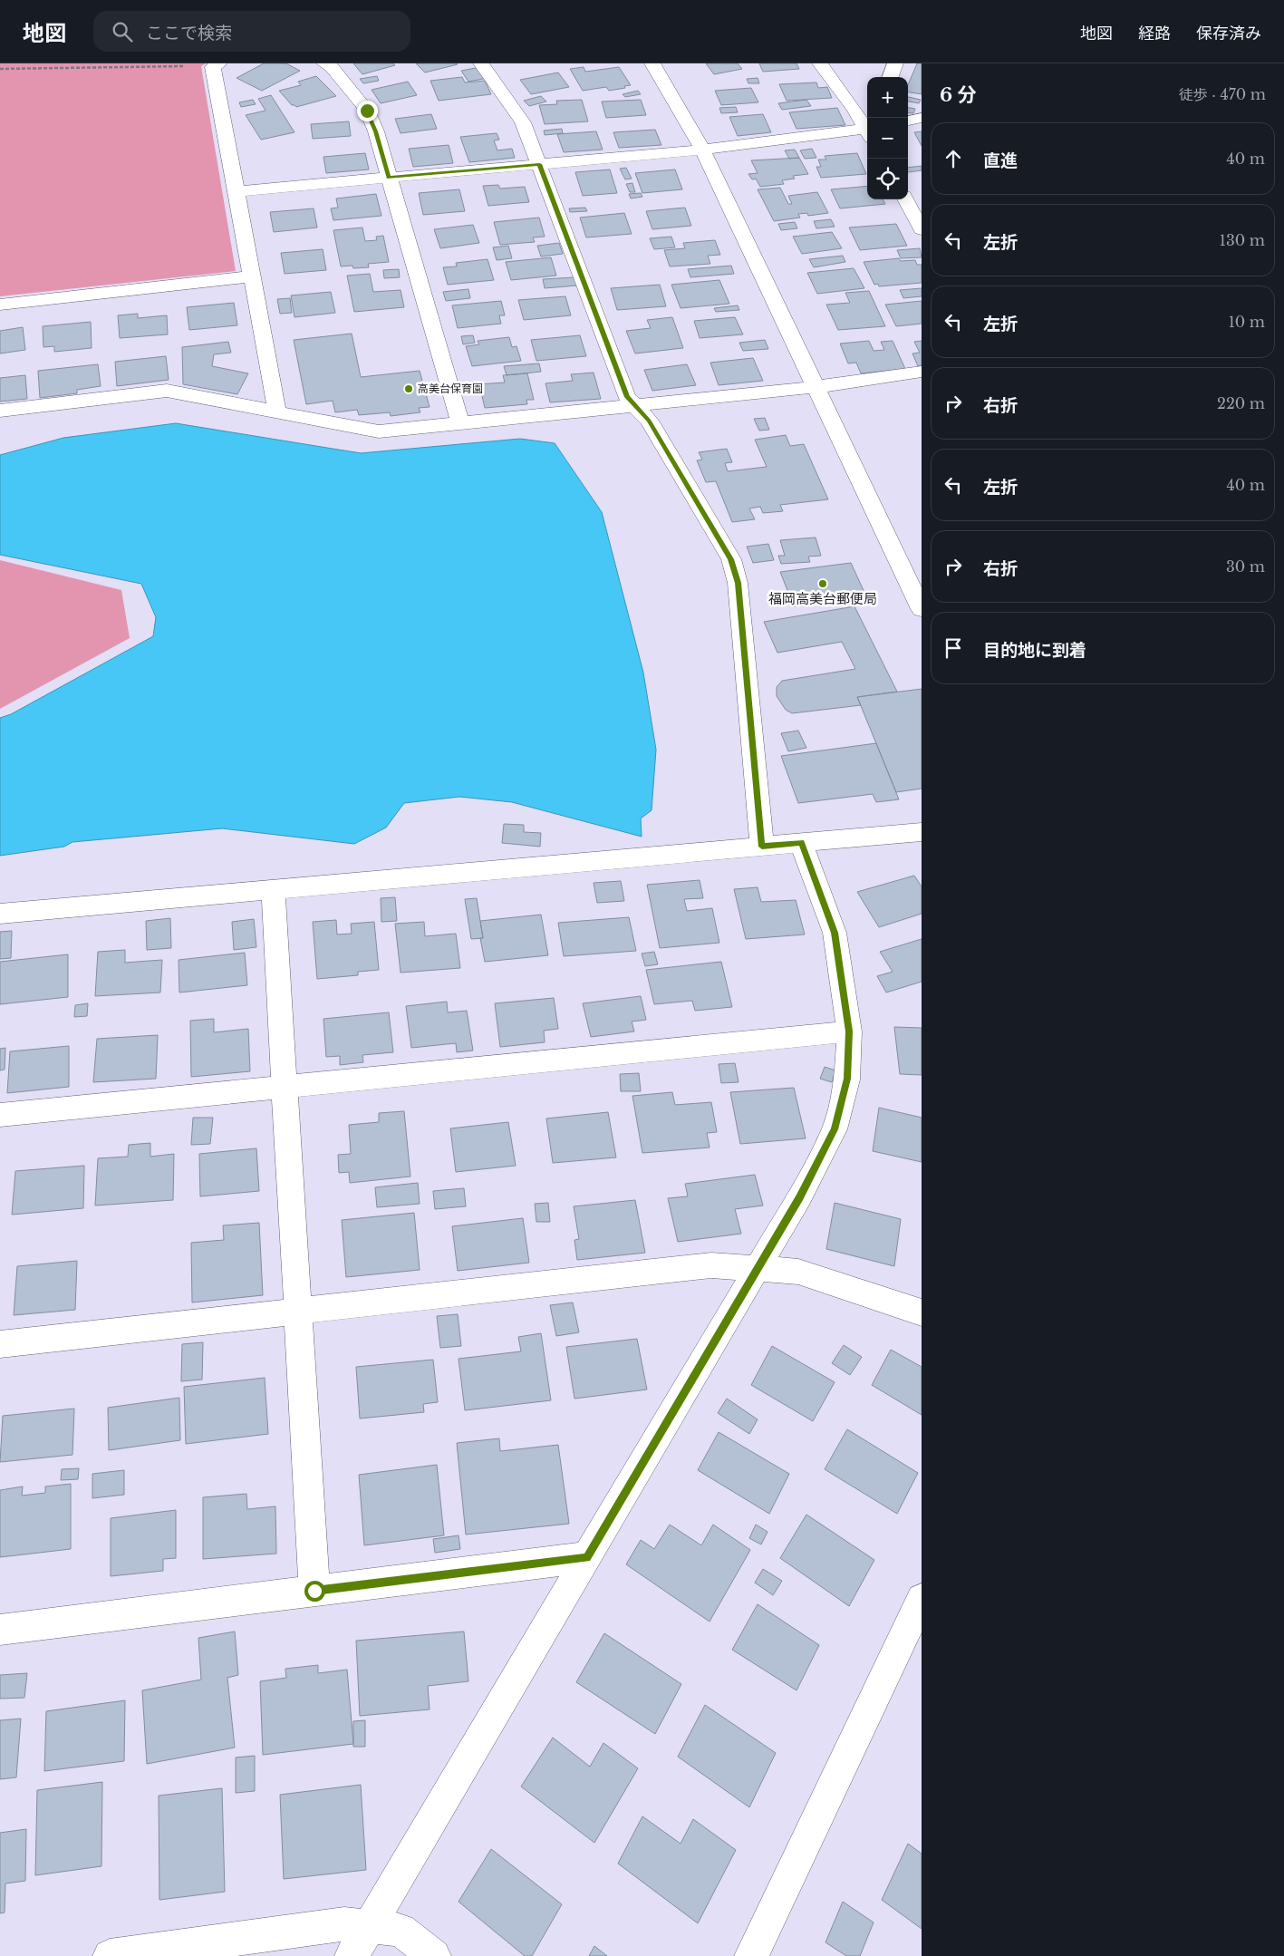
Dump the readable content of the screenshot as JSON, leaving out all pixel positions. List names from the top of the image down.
{
  "places": ["高美台保育園", "福岡高美台郵便局"],
  "page": {
    "header": "地図",
    "search": "ここで検索",
    "nav": ["地図", "経路", "保存済み"],
    "heading": ["6 分", "徒歩 · 470 m"],
    "map_buttons": ["+", "−"],
    "list": [
      ["直進", "40 m"],
      ["左折", "130 m"],
      ["左折", "10 m"],
      ["右折", "220 m"],
      ["左折", "40 m"],
      ["右折", "30 m"],
      "目的地に到着"
    ]
  }
}
